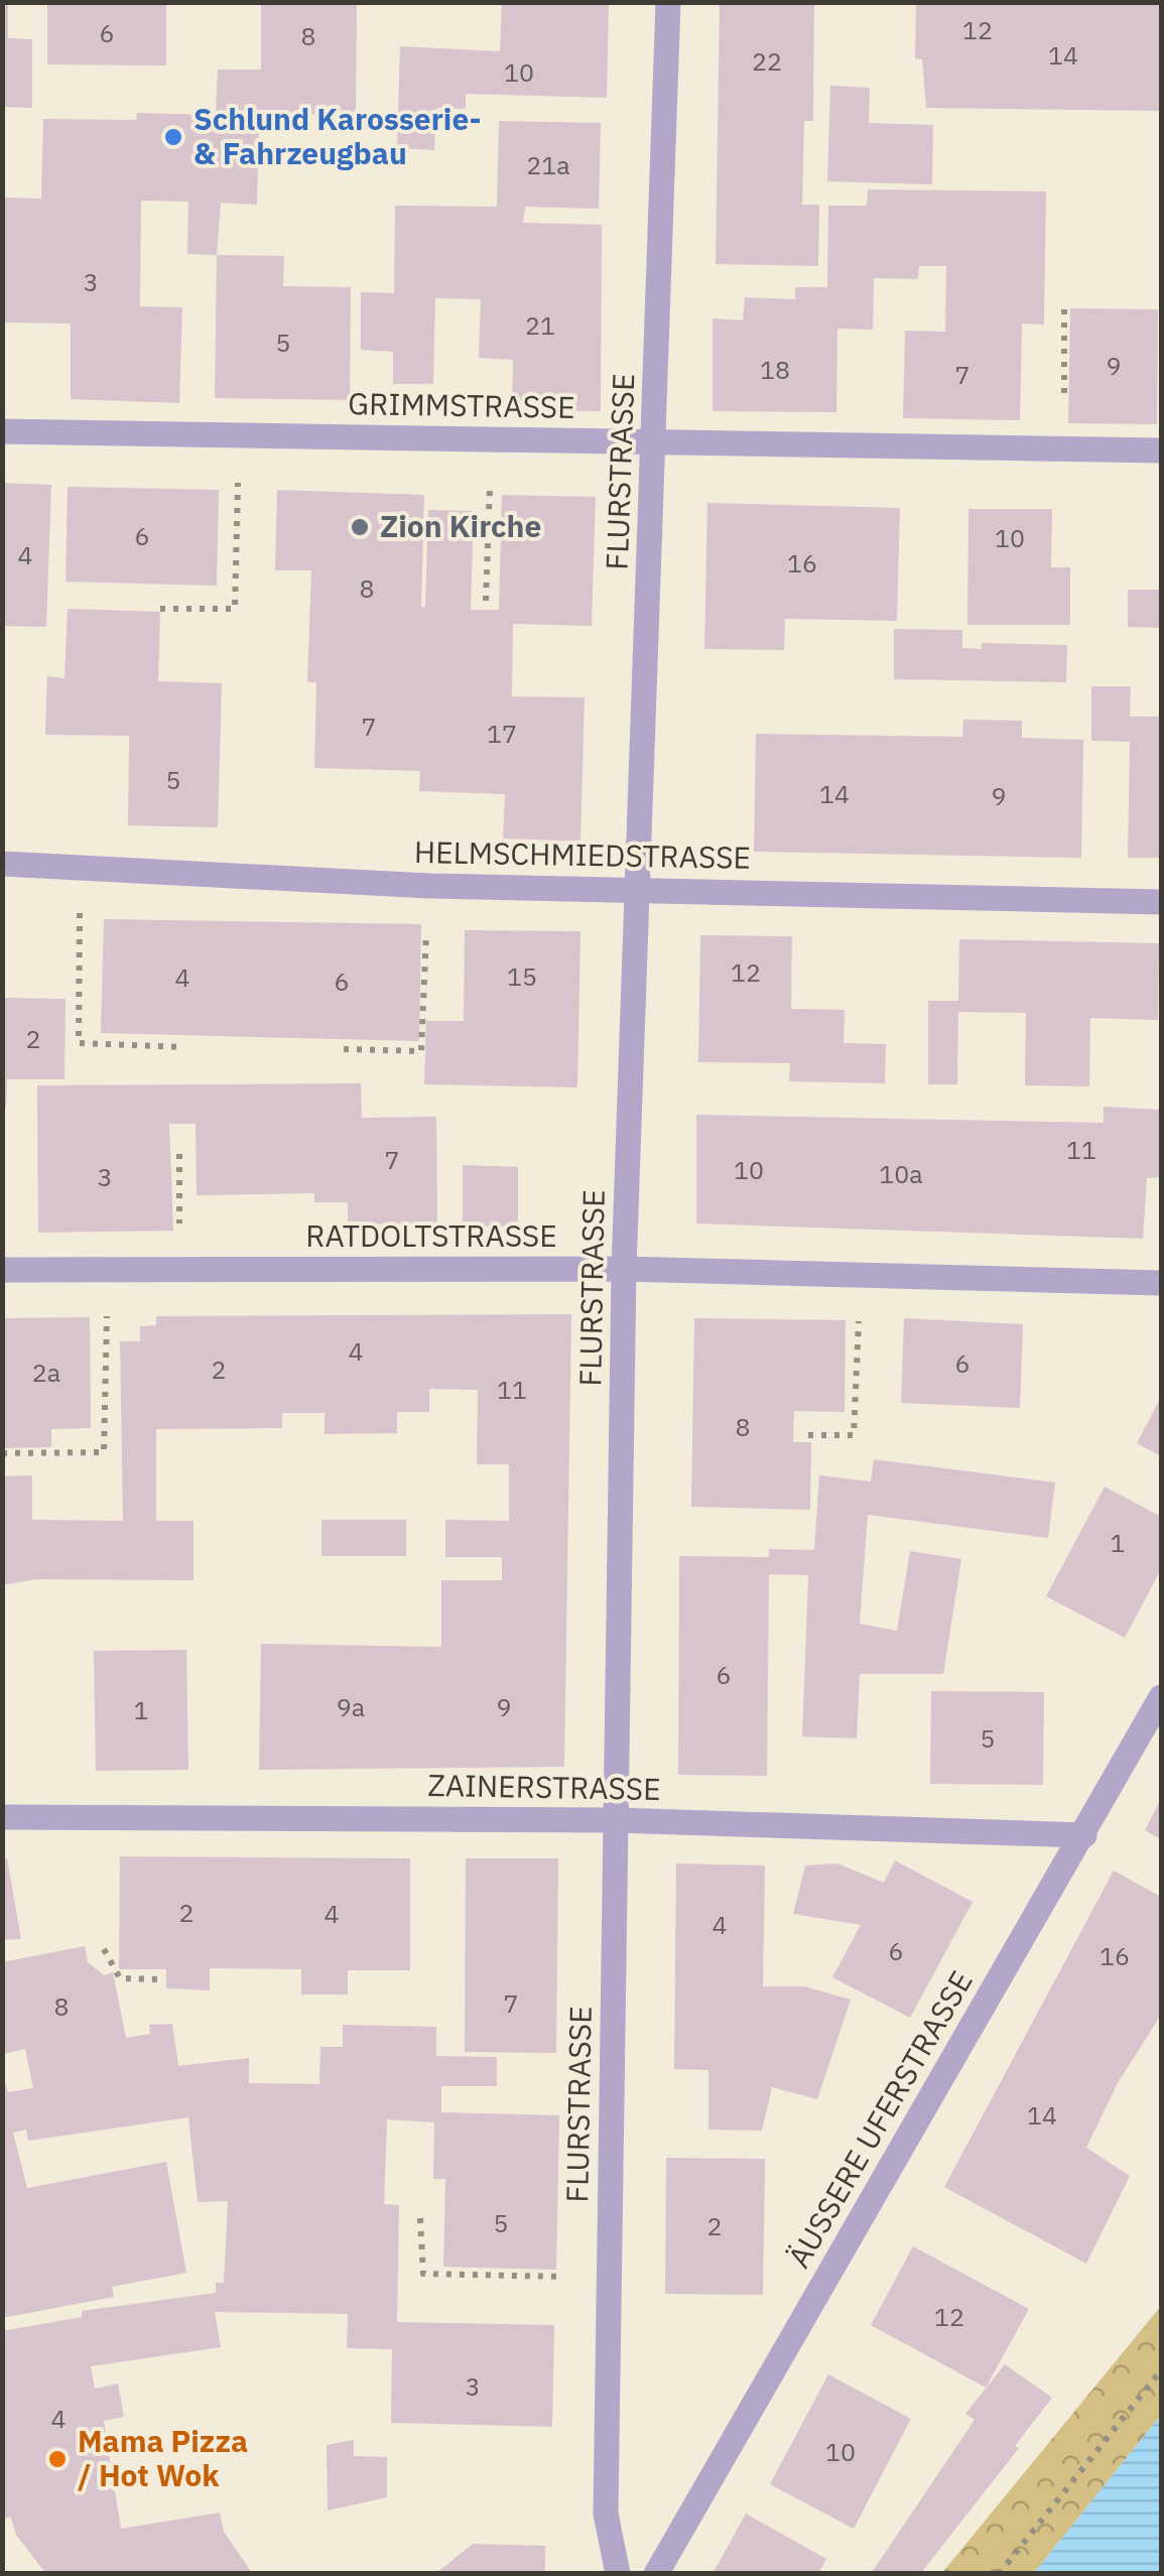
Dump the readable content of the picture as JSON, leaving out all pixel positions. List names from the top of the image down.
{
  "streets": {
    "street": [
      "GRIMMSTRASSE",
      "FLURSTRASSE",
      "HELMSCHMIEDSTRASSE",
      "RATDOLTSTRASSE",
      "ZAINERSTRASSE",
      "ÄUSSERE UFERSTRASSE"
    ]
  },
  "crossings": [
    ["GRIMMSTRASSE", "FLURSTRASSE"],
    ["FLURSTRASSE", "HELMSCHMIEDSTRASSE"],
    ["FLURSTRASSE", "RATDOLTSTRASSE"],
    ["FLURSTRASSE", "ZAINERSTRASSE"],
    ["ZAINERSTRASSE", "ÄUSSERE UFERSTRASSE"]
  ],
  "places": ["Schlund Karosserie- & Fahrzeugbau", "Zion Kirche", "Mama Pizza / Hot Wok"],
  "house_numbers": [
    "12",
    "6",
    "8",
    "14",
    "22",
    "10",
    "21a",
    "3",
    "21",
    "5",
    "9",
    "18",
    "7",
    "6",
    "10",
    "4",
    "16",
    "8",
    "7",
    "17",
    "5",
    "14",
    "9",
    "12",
    "15",
    "4",
    "6",
    "2",
    "11",
    "7",
    "10",
    "10a",
    "3",
    "4",
    "6",
    "2",
    "2a",
    "11",
    "8",
    "1",
    "6",
    "9a",
    "9",
    "1",
    "5",
    "2",
    "4",
    "4",
    "6",
    "16",
    "7",
    "8",
    "14",
    "5",
    "2",
    "12",
    "3",
    "4",
    "10"
  ]
}
